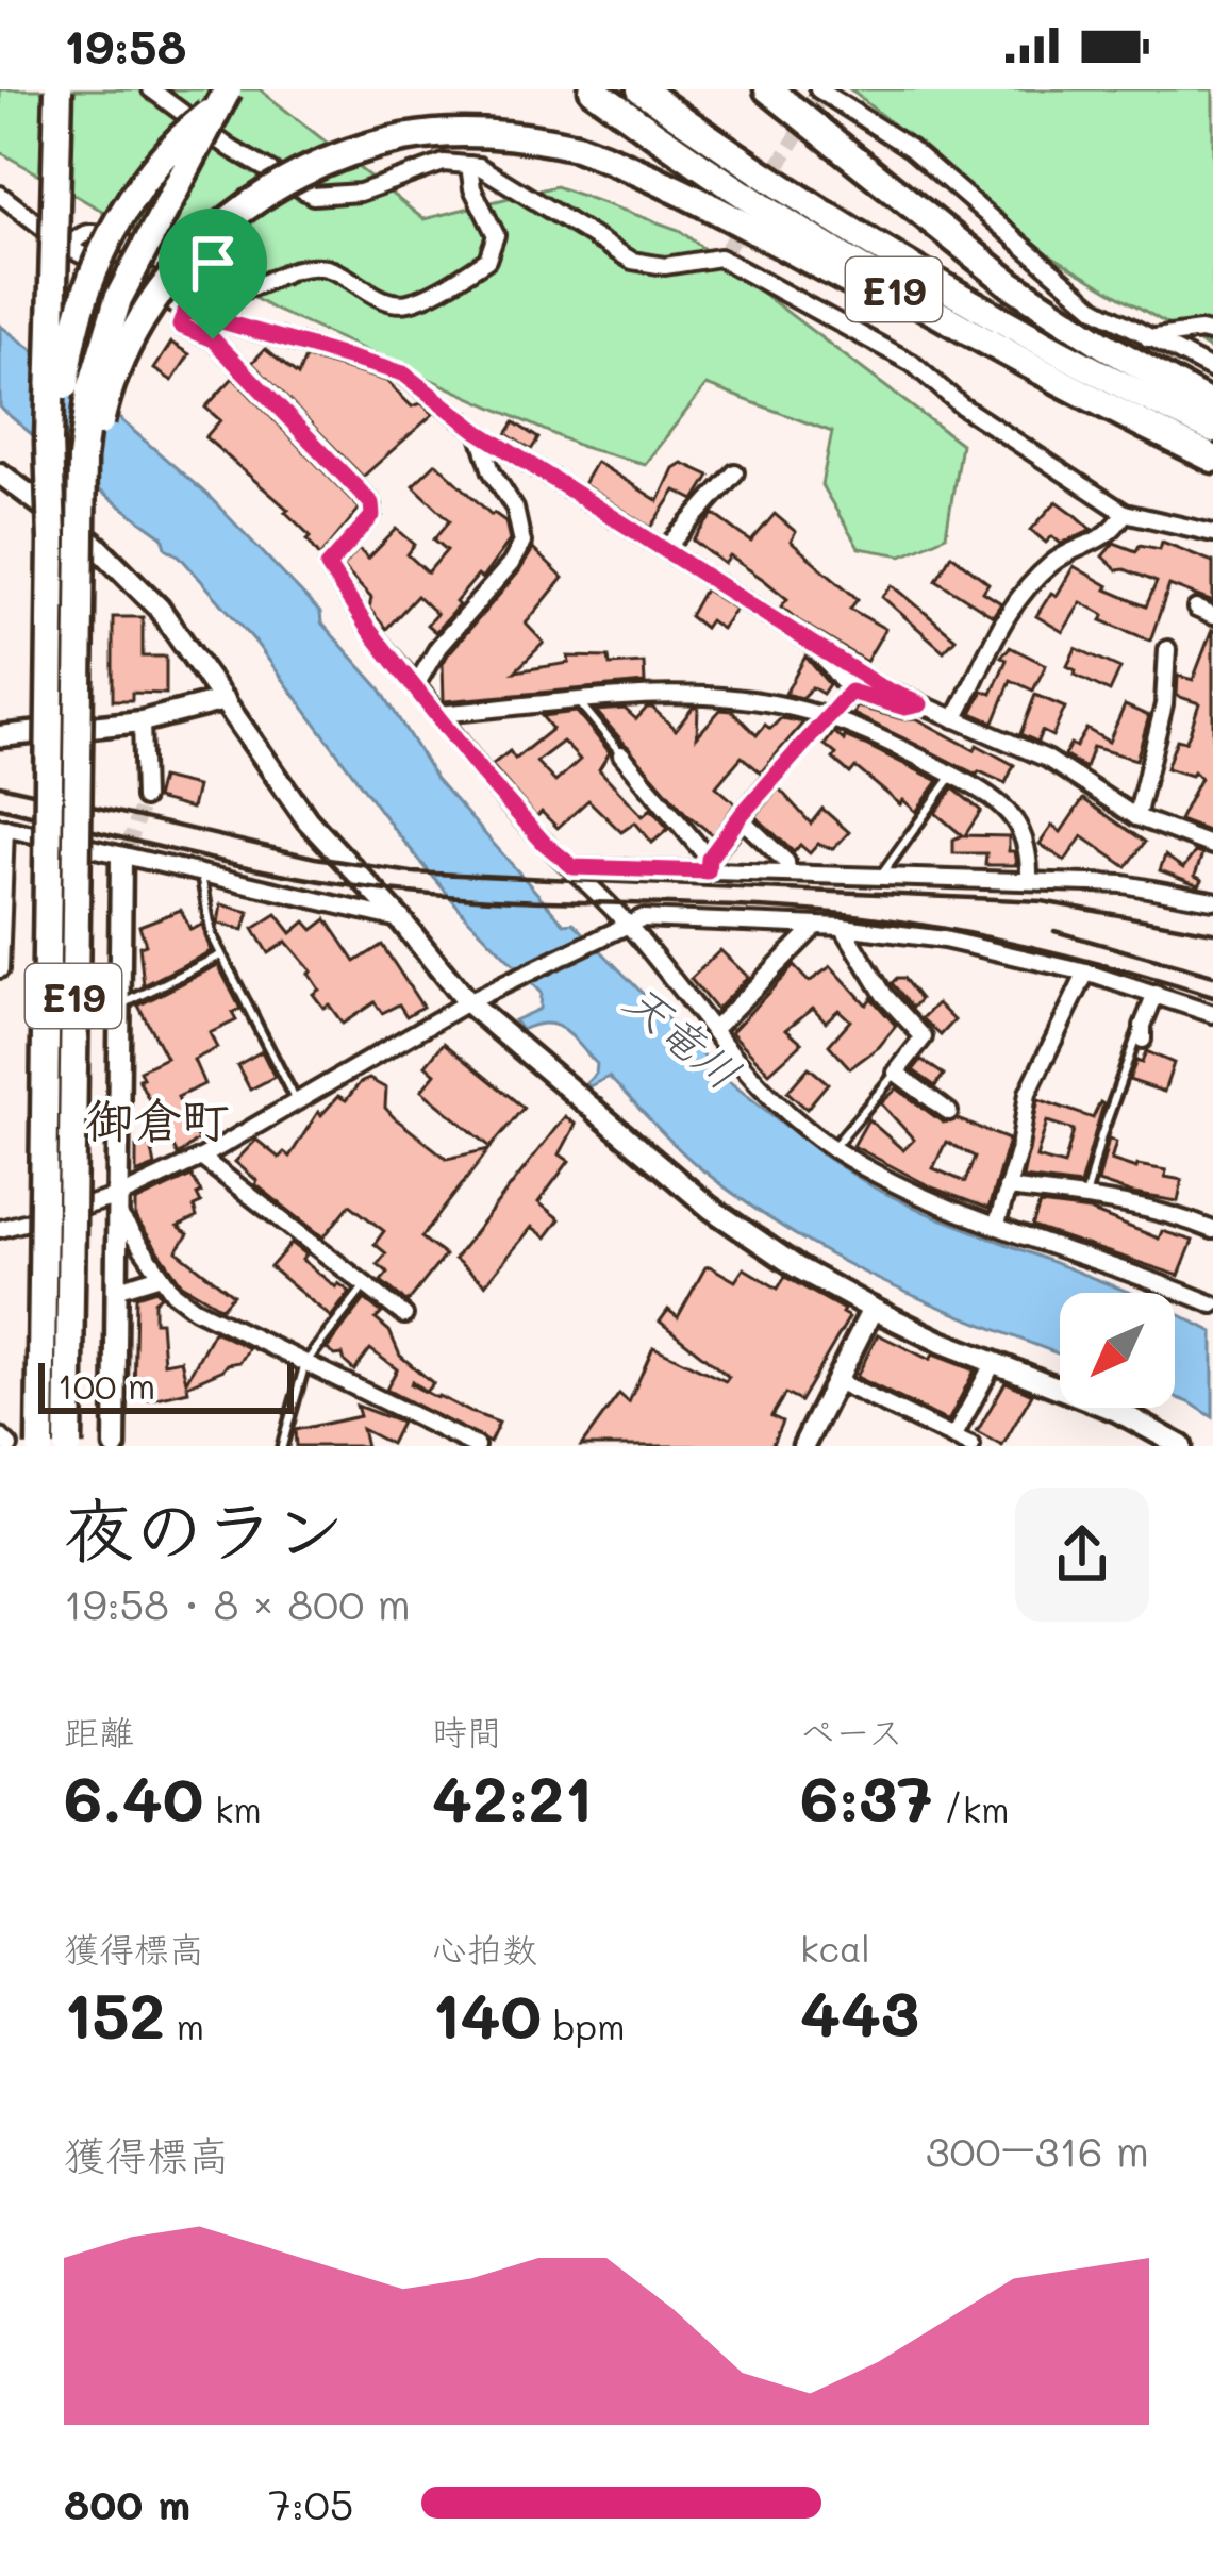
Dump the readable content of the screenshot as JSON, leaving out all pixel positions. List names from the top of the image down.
{
  "streets": {
    "highway": ["E19"]
  },
  "districts": ["御倉町"],
  "water": ["天竜川"],
  "scale_bar": "100 m",
  "north": "bottom left",
  "page": {
    "status": "19:58",
    "scale": "100 m",
    "heading": ["夜のラン", "19:58 · 8 × 800 m"],
    "stats": [
      ["距離", "6.40 km"],
      ["時間", "42:21"],
      ["ペース", "6:37 /km"],
      ["獲得標高", "152 m"],
      ["心拍数", "140 bpm"],
      ["kcal", "443"]
    ],
    "chart": ["獲得標高", "300–316 m"],
    "list": [
      {
        "name": "800 m",
        "note": "7:05"
      }
    ]
  }
}
